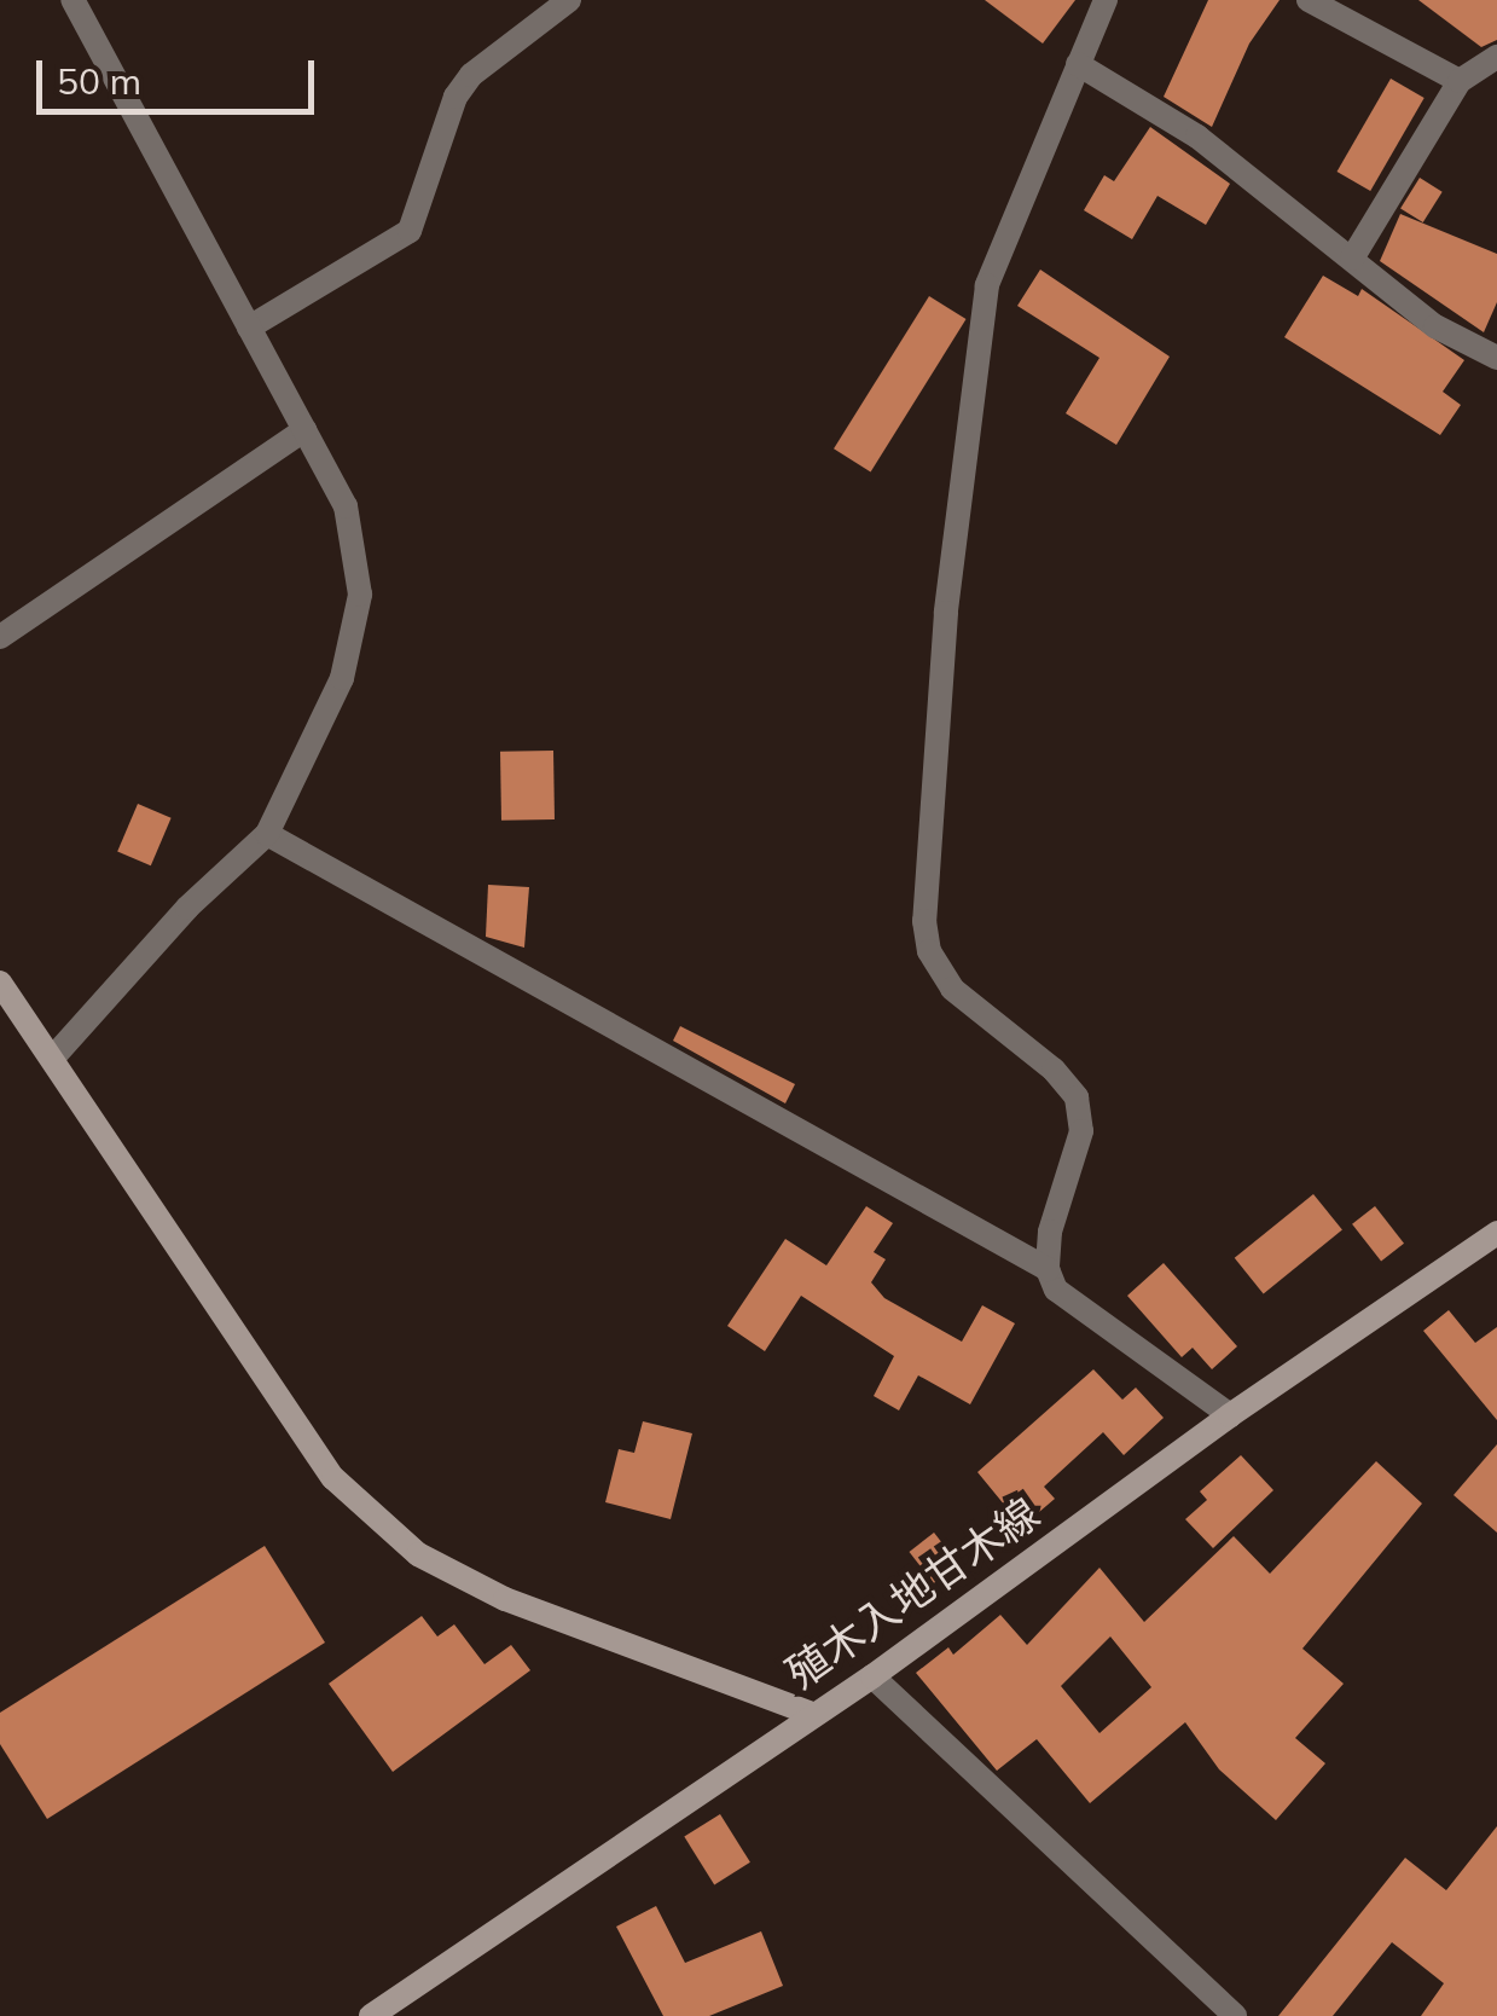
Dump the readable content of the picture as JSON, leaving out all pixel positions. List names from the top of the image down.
{
  "streets": {
    "main road": ["殖木入地甘木線"]
  },
  "scale_bar": "50 m"
}
